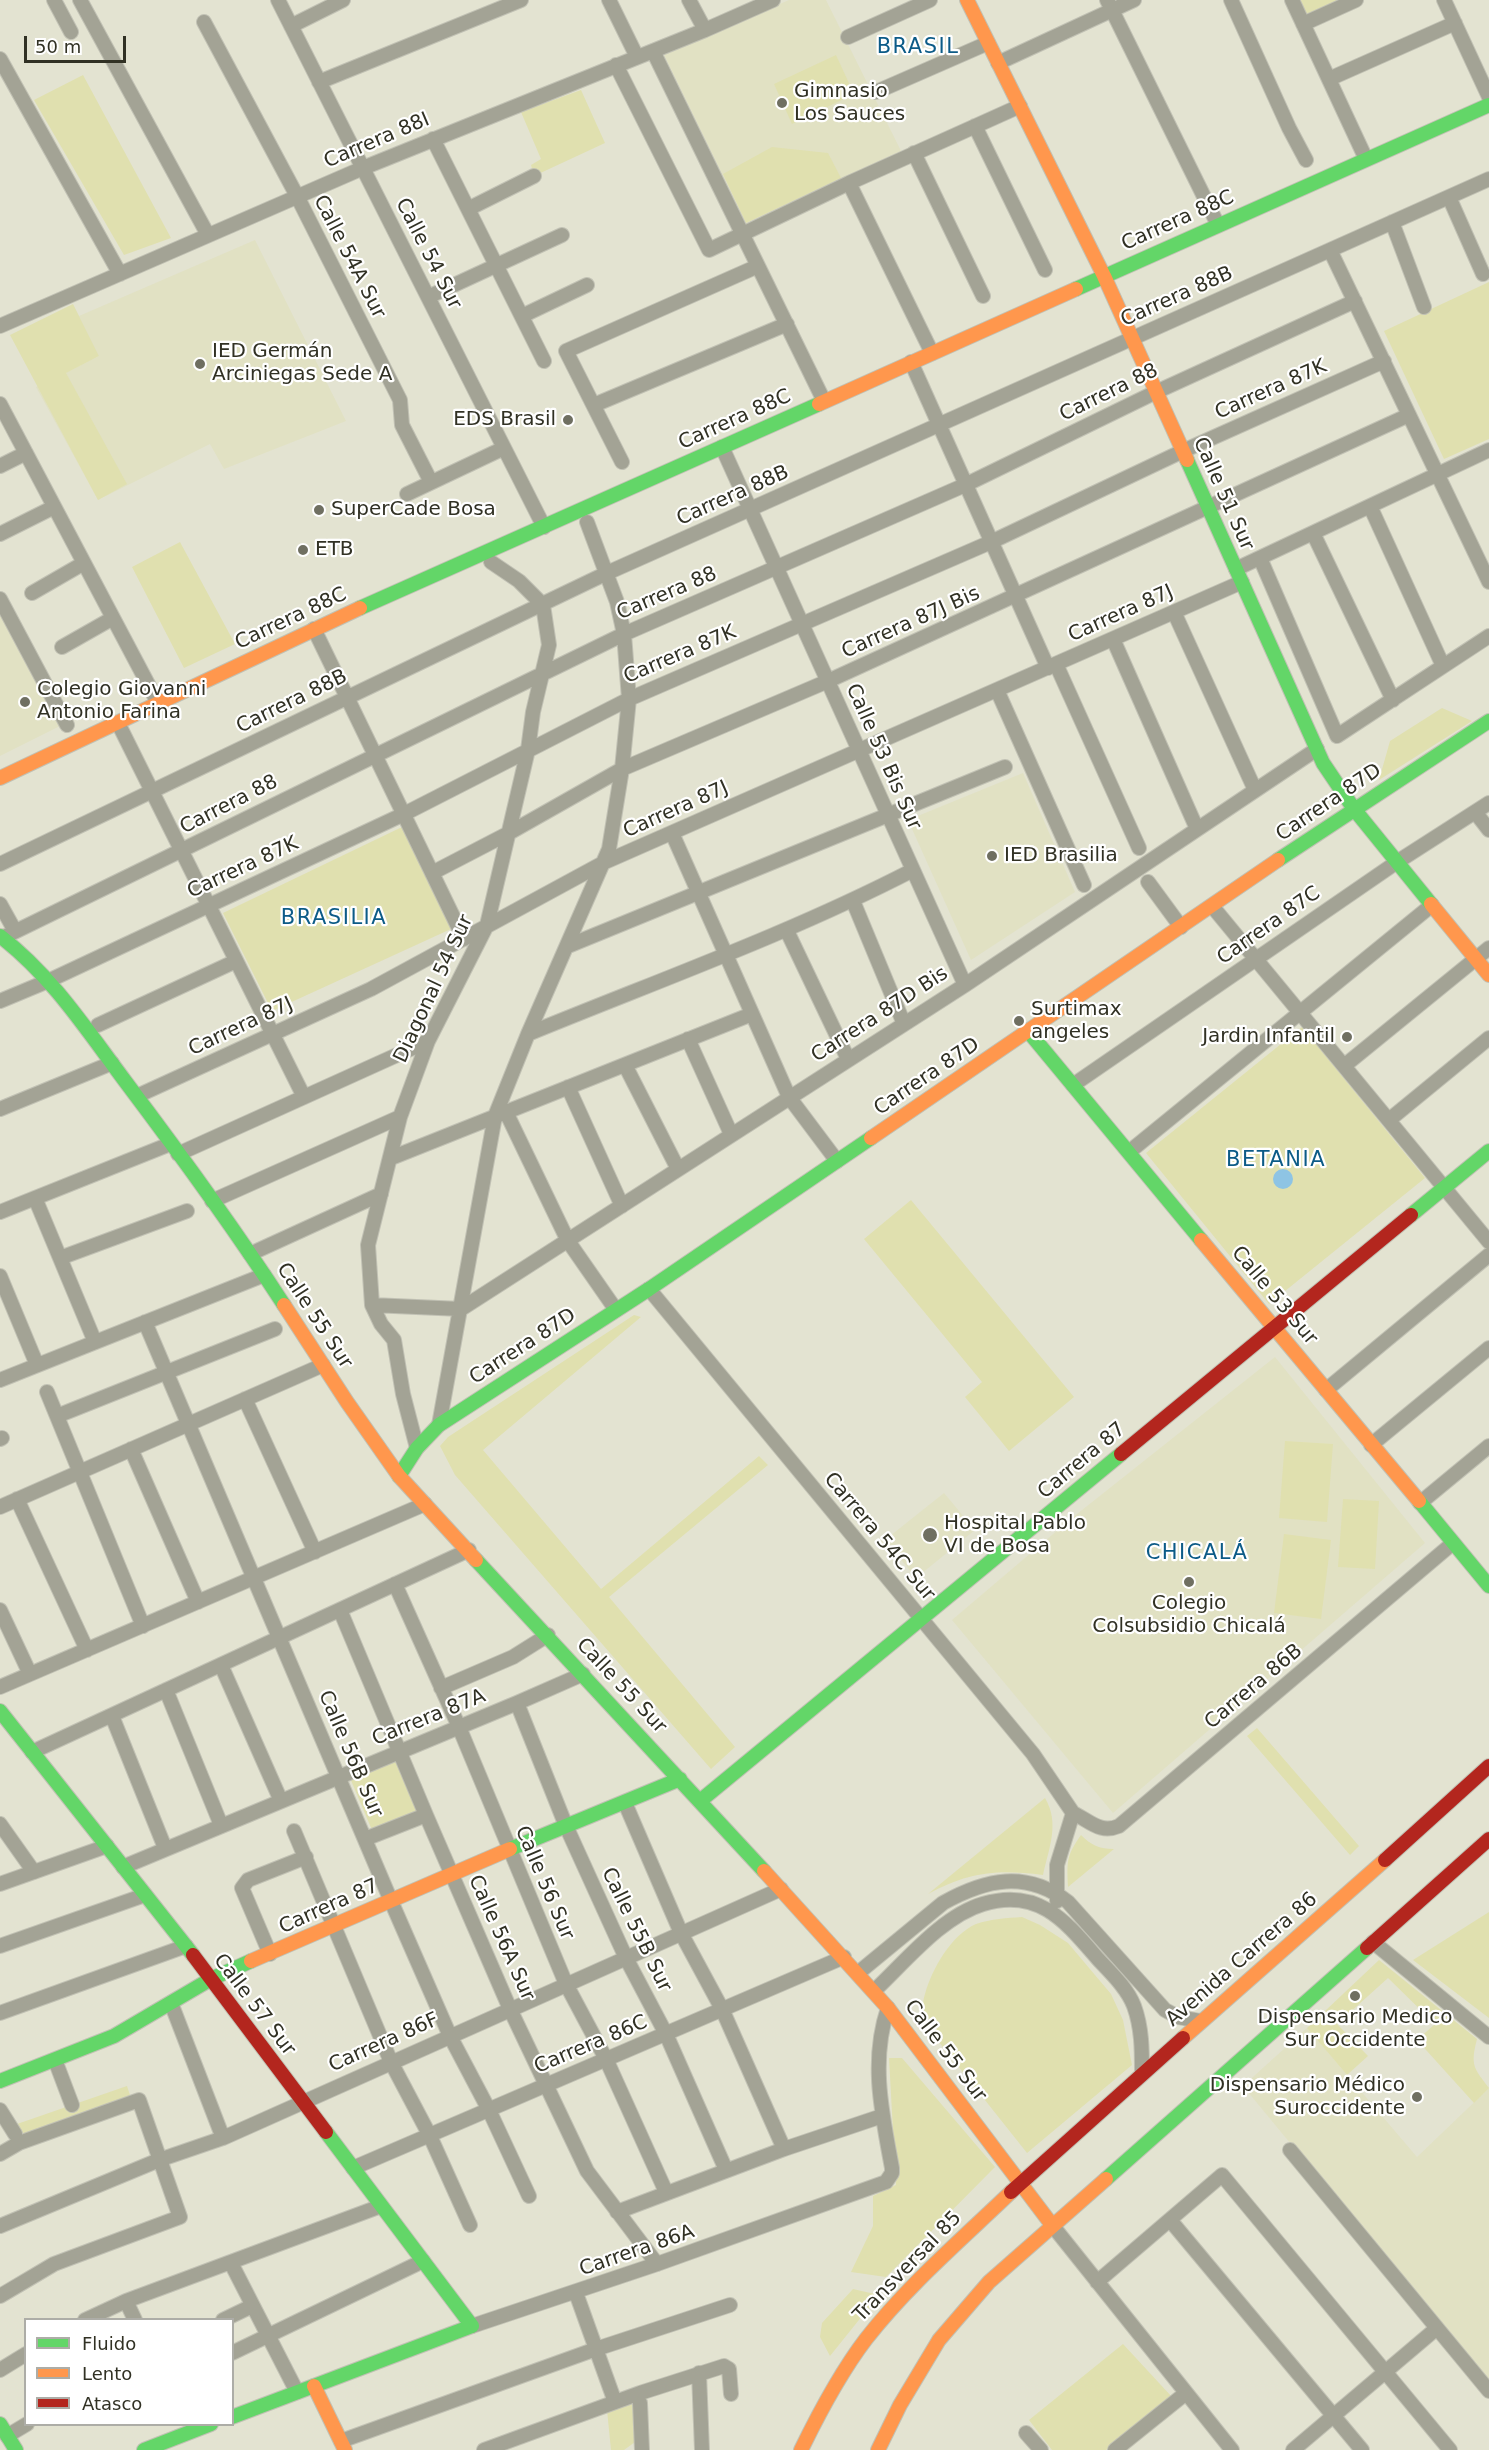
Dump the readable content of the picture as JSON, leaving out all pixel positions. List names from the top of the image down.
{
  "streets": {
    "street": [
      "Carrera 88I",
      "Carrera 88C",
      "Calle 54 Sur",
      "Calle 54A Sur",
      "Carrera 88B",
      "Carrera 87K",
      "Carrera 88",
      "Calle 51 Sur",
      "Carrera 87J",
      "Carrera 87J Bis",
      "Calle 53 Bis Sur",
      "Carrera 87D",
      "Carrera 87C",
      "Diagonal 54 Sur",
      "Carrera 87D Bis",
      "Calle 53 Sur",
      "Calle 55 Sur",
      "Carrera 87",
      "Carrera 54C Sur",
      "Carrera 86B",
      "Carrera 87A",
      "Calle 56B Sur",
      "Calle 56 Sur",
      "Calle 55B Sur",
      "Calle 56A Sur",
      "Avenida Carrera 86",
      "Calle 57 Sur",
      "Carrera 86F",
      "Carrera 86C",
      "Carrera 86A",
      "Transversal 85"
    ]
  },
  "crossings": [
    ["Carrera 88I", "Calle 54 Sur"],
    ["Carrera 88I", "Calle 54A Sur"],
    ["Carrera 88C", "Calle 54 Sur"],
    ["Carrera 88C", "Calle 51 Sur"],
    ["Carrera 88C", "Calle 53 Bis Sur"],
    ["Carrera 88B", "Calle 51 Sur"],
    ["Carrera 88B", "Calle 53 Bis Sur"],
    ["Carrera 88B", "Diagonal 54 Sur"],
    ["Carrera 87K", "Calle 51 Sur"],
    ["Carrera 87K", "Calle 53 Bis Sur"],
    ["Carrera 87K", "Diagonal 54 Sur"],
    ["Carrera 87K", "Calle 55 Sur"],
    ["Carrera 88", "Calle 51 Sur"],
    ["Carrera 88", "Calle 53 Bis Sur"],
    ["Carrera 88", "Diagonal 54 Sur"],
    ["Carrera 88", "Calle 55 Sur"],
    ["Calle 51 Sur", "Carrera 87J"],
    ["Calle 51 Sur", "Carrera 87J Bis"],
    ["Calle 51 Sur", "Carrera 87D"],
    ["Calle 51 Sur", "Carrera 87C"],
    ["Calle 51 Sur", "Carrera 87D Bis"],
    ["Carrera 87J", "Calle 53 Bis Sur"],
    ["Carrera 87J", "Diagonal 54 Sur"],
    ["Carrera 87J", "Calle 55 Sur"],
    ["Carrera 87J Bis", "Calle 53 Bis Sur"],
    ["Carrera 87J Bis", "Diagonal 54 Sur"],
    ["Calle 53 Bis Sur", "Carrera 87D Bis"],
    ["Carrera 87D", "Diagonal 54 Sur"],
    ["Carrera 87D", "Calle 53 Sur"],
    ["Carrera 87D", "Calle 55 Sur"],
    ["Carrera 87D", "Carrera 54C Sur"],
    ["Carrera 87C", "Calle 53 Sur"],
    ["Calle 53 Sur", "Carrera 87"],
    ["Calle 53 Sur", "Carrera 86B"],
    ["Calle 55 Sur", "Carrera 87"],
    ["Calle 55 Sur", "Carrera 87A"],
    ["Calle 55 Sur", "Avenida Carrera 86"],
    ["Calle 55 Sur", "Carrera 86F"],
    ["Calle 55 Sur", "Carrera 86C"],
    ["Calle 55 Sur", "Carrera 86A"],
    ["Calle 55 Sur", "Transversal 85"],
    ["Carrera 87", "Carrera 54C Sur"],
    ["Carrera 87", "Calle 56B Sur"],
    ["Carrera 87", "Calle 56 Sur"],
    ["Carrera 87", "Calle 55B Sur"],
    ["Carrera 87", "Calle 56A Sur"],
    ["Carrera 87", "Calle 57 Sur"],
    ["Carrera 54C Sur", "Carrera 86B"],
    ["Carrera 87A", "Calle 56B Sur"],
    ["Carrera 87A", "Calle 56 Sur"],
    ["Carrera 87A", "Calle 55B Sur"],
    ["Carrera 87A", "Calle 56A Sur"],
    ["Carrera 87A", "Calle 57 Sur"],
    ["Calle 56B Sur", "Carrera 86F"],
    ["Calle 56B Sur", "Carrera 86C"],
    ["Calle 56 Sur", "Carrera 86F"],
    ["Calle 56 Sur", "Carrera 86C"],
    ["Calle 55B Sur", "Carrera 86F"],
    ["Calle 55B Sur", "Carrera 86C"],
    ["Calle 56A Sur", "Carrera 86F"],
    ["Calle 56A Sur", "Carrera 86C"],
    ["Calle 56A Sur", "Carrera 86A"],
    ["Avenida Carrera 86", "Transversal 85"],
    ["Calle 57 Sur", "Carrera 86F"],
    ["Calle 57 Sur", "Carrera 86C"],
    ["Calle 57 Sur", "Carrera 86A"]
  ],
  "districts": [
    "BRASIL",
    "BRASILIA",
    "BETANIA",
    "CHICALÁ"
  ],
  "places": [
    "Gimnasio Los Sauces",
    "IED Germán Arciniegas Sede A",
    "EDS Brasil",
    "SuperCade Bosa",
    "ETB",
    "Colegio Giovanni Antonio Farina",
    "IED Brasilia",
    "Surtimax angeles",
    "Jardin Infantil",
    "Hospital Pablo VI de Bosa",
    "Colegio Colsubsidio Chicalá",
    "Dispensario Medico Sur Occidente",
    "Dispensario Médico Suroccidente"
  ],
  "legend": ["Fluido", "Lento", "Atasco"],
  "scale_bar": "50 m"
}
